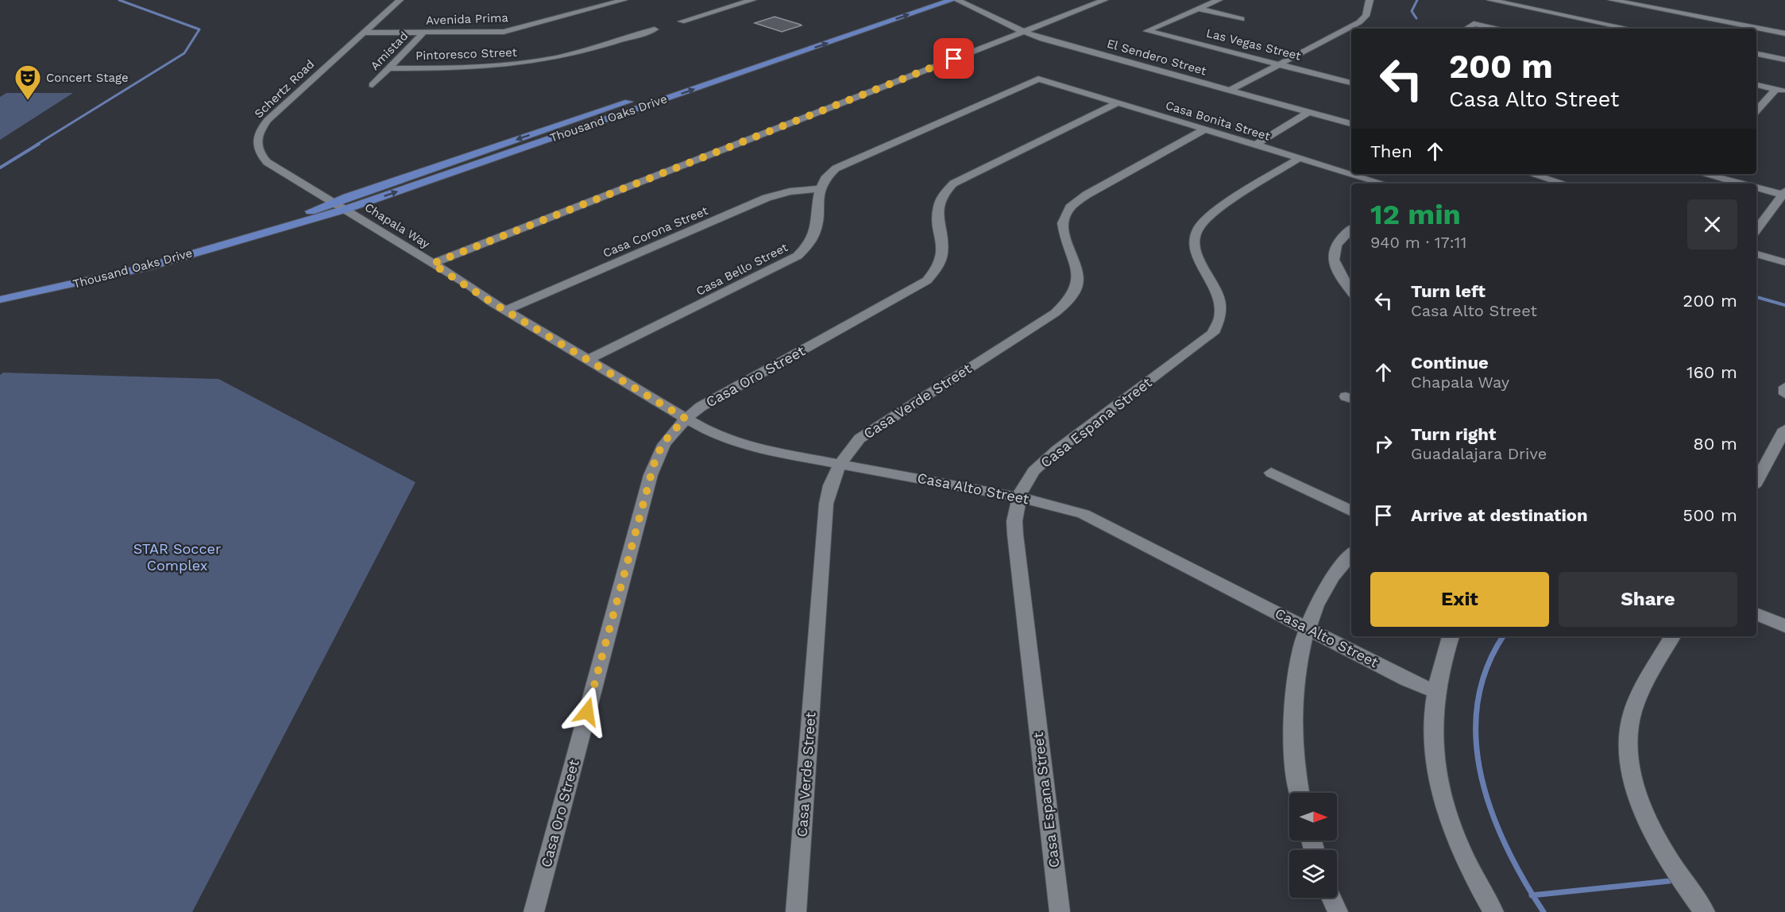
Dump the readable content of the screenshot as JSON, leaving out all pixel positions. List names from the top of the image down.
{
  "streets": {
    "main road": ["Thousand Oaks Drive"],
    "street": [
      "Avenida Prima",
      "Las Vegas Street",
      "Amistad",
      "Pintoresco Street",
      "El Sendero Street",
      "Schertz Road",
      "Casa Bonita Street",
      "Chapala Way",
      "Casa Corona Street",
      "Casa Bello Street",
      "Casa Oro Street",
      "Casa Verde Street",
      "Casa Espana Street",
      "Casa Alto Street"
    ]
  },
  "crossings": [
    ["Avenida Prima", "Amistad"],
    ["Avenida Prima", "Schertz Road"],
    ["Amistad", "Pintoresco Street"],
    ["Schertz Road", "Thousand Oaks Drive"],
    ["Schertz Road", "Chapala Way"],
    ["Thousand Oaks Drive", "Chapala Way"],
    ["Casa Bonita Street", "Casa Corona Street"],
    ["Casa Bonita Street", "Casa Bello Street"],
    ["Casa Bonita Street", "Casa Oro Street"],
    ["Casa Bonita Street", "Casa Verde Street"],
    ["Casa Bonita Street", "Casa Espana Street"],
    ["Chapala Way", "Casa Corona Street"],
    ["Chapala Way", "Casa Alto Street"],
    ["Casa Corona Street", "Casa Bello Street"],
    ["Casa Corona Street", "Casa Alto Street"],
    ["Casa Bello Street", "Casa Alto Street"],
    ["Casa Oro Street", "Casa Alto Street"],
    ["Casa Verde Street", "Casa Alto Street"],
    ["Casa Espana Street", "Casa Alto Street"]
  ],
  "parks": ["STAR Soccer Complex"],
  "places": {
    "theatre": ["Concert Stage"]
  },
  "north": "right",
  "page": {
    "turn": ["200 m", "Casa Alto Street"],
    "then": "Then",
    "heading": ["12 min", "940 m · 17:11"],
    "list": [
      {
        "name": "Turn left",
        "note": "Casa Alto Street",
        "value": "200 m"
      },
      {
        "name": "Continue",
        "note": "Chapala Way",
        "value": "160 m"
      },
      {
        "name": "Turn right",
        "note": "Guadalajara Drive",
        "value": "80 m"
      },
      {
        "name": "Arrive at destination",
        "value": "500 m"
      }
    ],
    "buttons": ["Exit", "Share"]
  }
}
